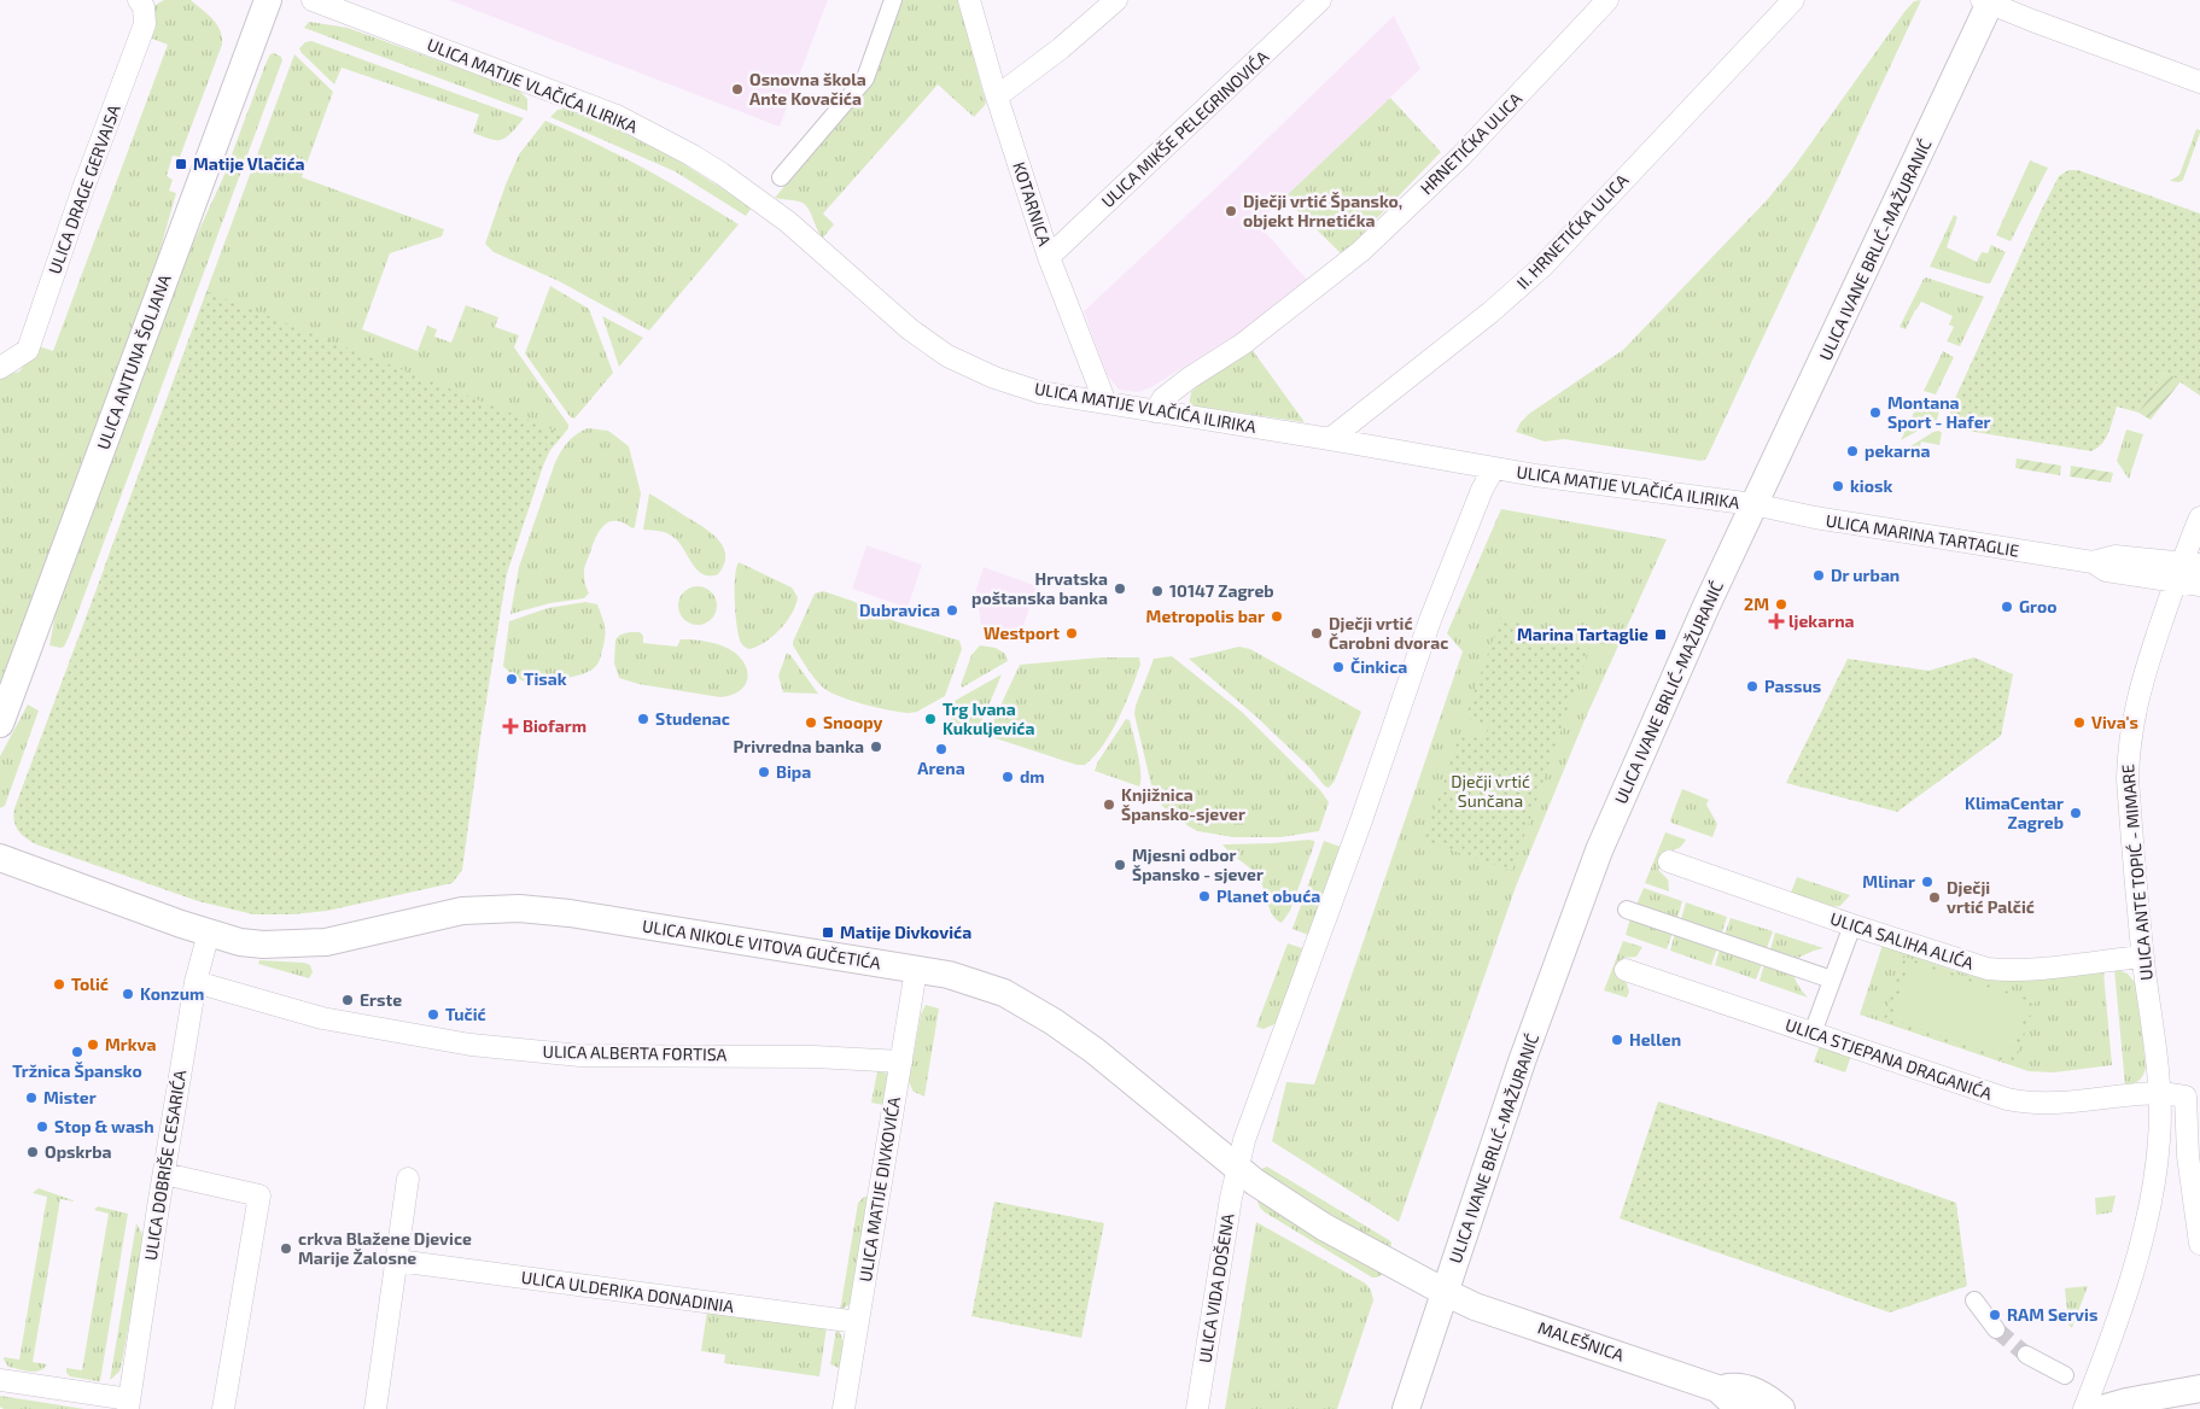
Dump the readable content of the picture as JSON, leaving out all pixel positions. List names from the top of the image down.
{
  "streets": {
    "street": [
      "ULICA MATIJE VLAČIĆA ILIRIKA",
      "ULICA MIKŠE PELEGRINOVIĆA",
      "HRNETIĆKA ULICA",
      "ULICA DRAGE GERVAISA",
      "KOTARNICA",
      "II. HRNETIĆKA ULICA",
      "ULICA IVANE BRLIĆ-MAŽURANIĆ",
      "ULICA ANTUNA ŠOLJANA",
      "ULICA MARINA TARTAGLIE",
      "ULICA ANTE TOPIĆ - MIMARE",
      "ULICA SALIHA ALIĆA",
      "ULICA NIKOLE VITOVA GUČETIĆA",
      "ULICA ALBERTA FORTISA",
      "ULICA STJEPANA DRAGANIĆA",
      "ULICA DOBRIŠE CESARIĆA",
      "ULICA MATIJE DIVKOVIĆA",
      "ULICA VIDA DOŠENA",
      "ULICA ULDERIKA DONADINIA",
      "MALEŠNICA"
    ]
  },
  "crossings": [
    ["ULICA MATIJE VLAČIĆA ILIRIKA", "HRNETIĆKA ULICA"],
    ["ULICA MATIJE VLAČIĆA ILIRIKA", "KOTARNICA"],
    ["ULICA MATIJE VLAČIĆA ILIRIKA", "II. HRNETIĆKA ULICA"],
    ["ULICA MATIJE VLAČIĆA ILIRIKA", "ULICA IVANE BRLIĆ-MAŽURANIĆ"],
    ["ULICA MATIJE VLAČIĆA ILIRIKA", "ULICA MARINA TARTAGLIE"],
    ["ULICA MIKŠE PELEGRINOVIĆA", "KOTARNICA"],
    ["ULICA IVANE BRLIĆ-MAŽURANIĆ", "ULICA MARINA TARTAGLIE"],
    ["ULICA IVANE BRLIĆ-MAŽURANIĆ", "ULICA NIKOLE VITOVA GUČETIĆA"],
    ["ULICA IVANE BRLIĆ-MAŽURANIĆ", "MALEŠNICA"],
    ["ULICA MARINA TARTAGLIE", "ULICA ANTE TOPIĆ - MIMARE"],
    ["ULICA ANTE TOPIĆ - MIMARE", "ULICA SALIHA ALIĆA"],
    ["ULICA ANTE TOPIĆ - MIMARE", "ULICA STJEPANA DRAGANIĆA"],
    ["ULICA NIKOLE VITOVA GUČETIĆA", "ULICA DOBRIŠE CESARIĆA"],
    ["ULICA NIKOLE VITOVA GUČETIĆA", "ULICA MATIJE DIVKOVIĆA"],
    ["ULICA NIKOLE VITOVA GUČETIĆA", "ULICA VIDA DOŠENA"],
    ["ULICA NIKOLE VITOVA GUČETIĆA", "MALEŠNICA"],
    ["ULICA ALBERTA FORTISA", "ULICA DOBRIŠE CESARIĆA"],
    ["ULICA ALBERTA FORTISA", "ULICA MATIJE DIVKOVIĆA"],
    ["ULICA MATIJE DIVKOVIĆA", "ULICA ULDERIKA DONADINIA"]
  ],
  "parks": ["Dječji vrtić Sunčana"],
  "places": {
    "other": [
      "Osnovna škola Ante Kovačića",
      "Dječji vrtić Špansko, objekt Hrnetićka",
      "Montana Sport - Hafer",
      "pekarna",
      "kiosk",
      "Dr urban",
      "Hrvatska poštanska banka",
      "10147 Zagreb",
      "2M",
      "Groo",
      "Dubravica",
      "Metropolis bar",
      "Westport",
      "Dječji vrtić Čarobni dvorac",
      "Činkica",
      "Tisak",
      "Passus",
      "Studenac",
      "Trg Ivana Kukuljevića",
      "Snoopy",
      "Viva's",
      "Privredna banka",
      "Arena",
      "Bipa",
      "dm",
      "Knjižnica Špansko-sjever",
      "KlimaCentar Zagreb",
      "Mjesni odbor Špansko - sjever",
      "Mlinar",
      "Planet obuća",
      "Dječji vrtić Palčić",
      "Tolić",
      "Konzum",
      "Erste",
      "Tučić",
      "Hellen",
      "Mrkva",
      "Tržnica Špansko",
      "Mister",
      "Stop & wash",
      "Opskrba",
      "crkva Blažene Djevice Marije Žalosne",
      "RAM Servis"
    ],
    "transit": ["Matije Vlačića", "Marina Tartaglie", "Matije Divkovića"],
    "health": ["ljekarna", "Biofarm"]
  }
}
